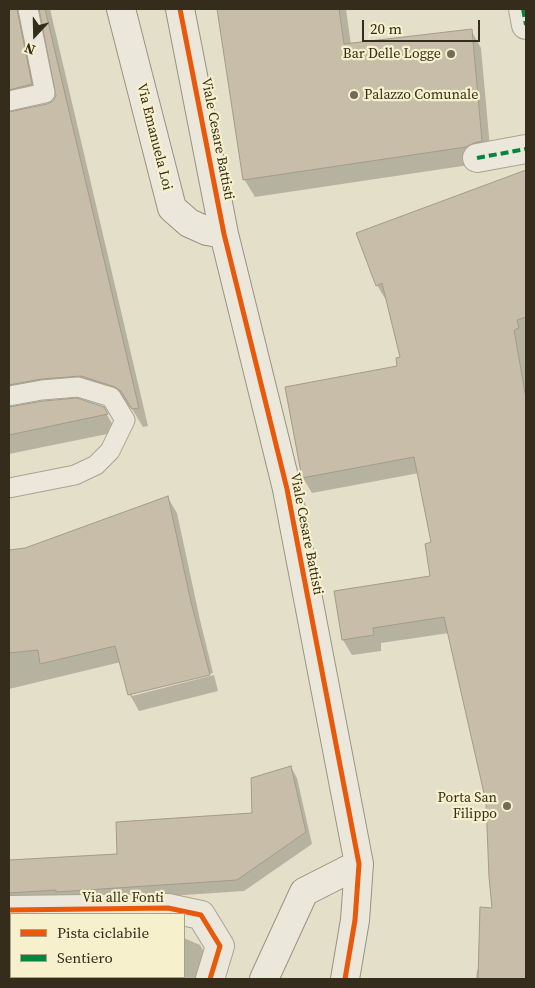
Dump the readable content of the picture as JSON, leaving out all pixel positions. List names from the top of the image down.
{
  "streets": {
    "street": ["Via Emanuela Loi", "Viale Cesare Battisti", "Via alle Fonti"]
  },
  "crossings": [
    ["Via Emanuela Loi", "Viale Cesare Battisti"]
  ],
  "places": ["Bar Delle Logge", "Palazzo Comunale", "Porta San Filippo"],
  "legend": ["Pista ciclabile", "Sentiero"],
  "scale_bar": "20 m",
  "north": "bottom"
}
